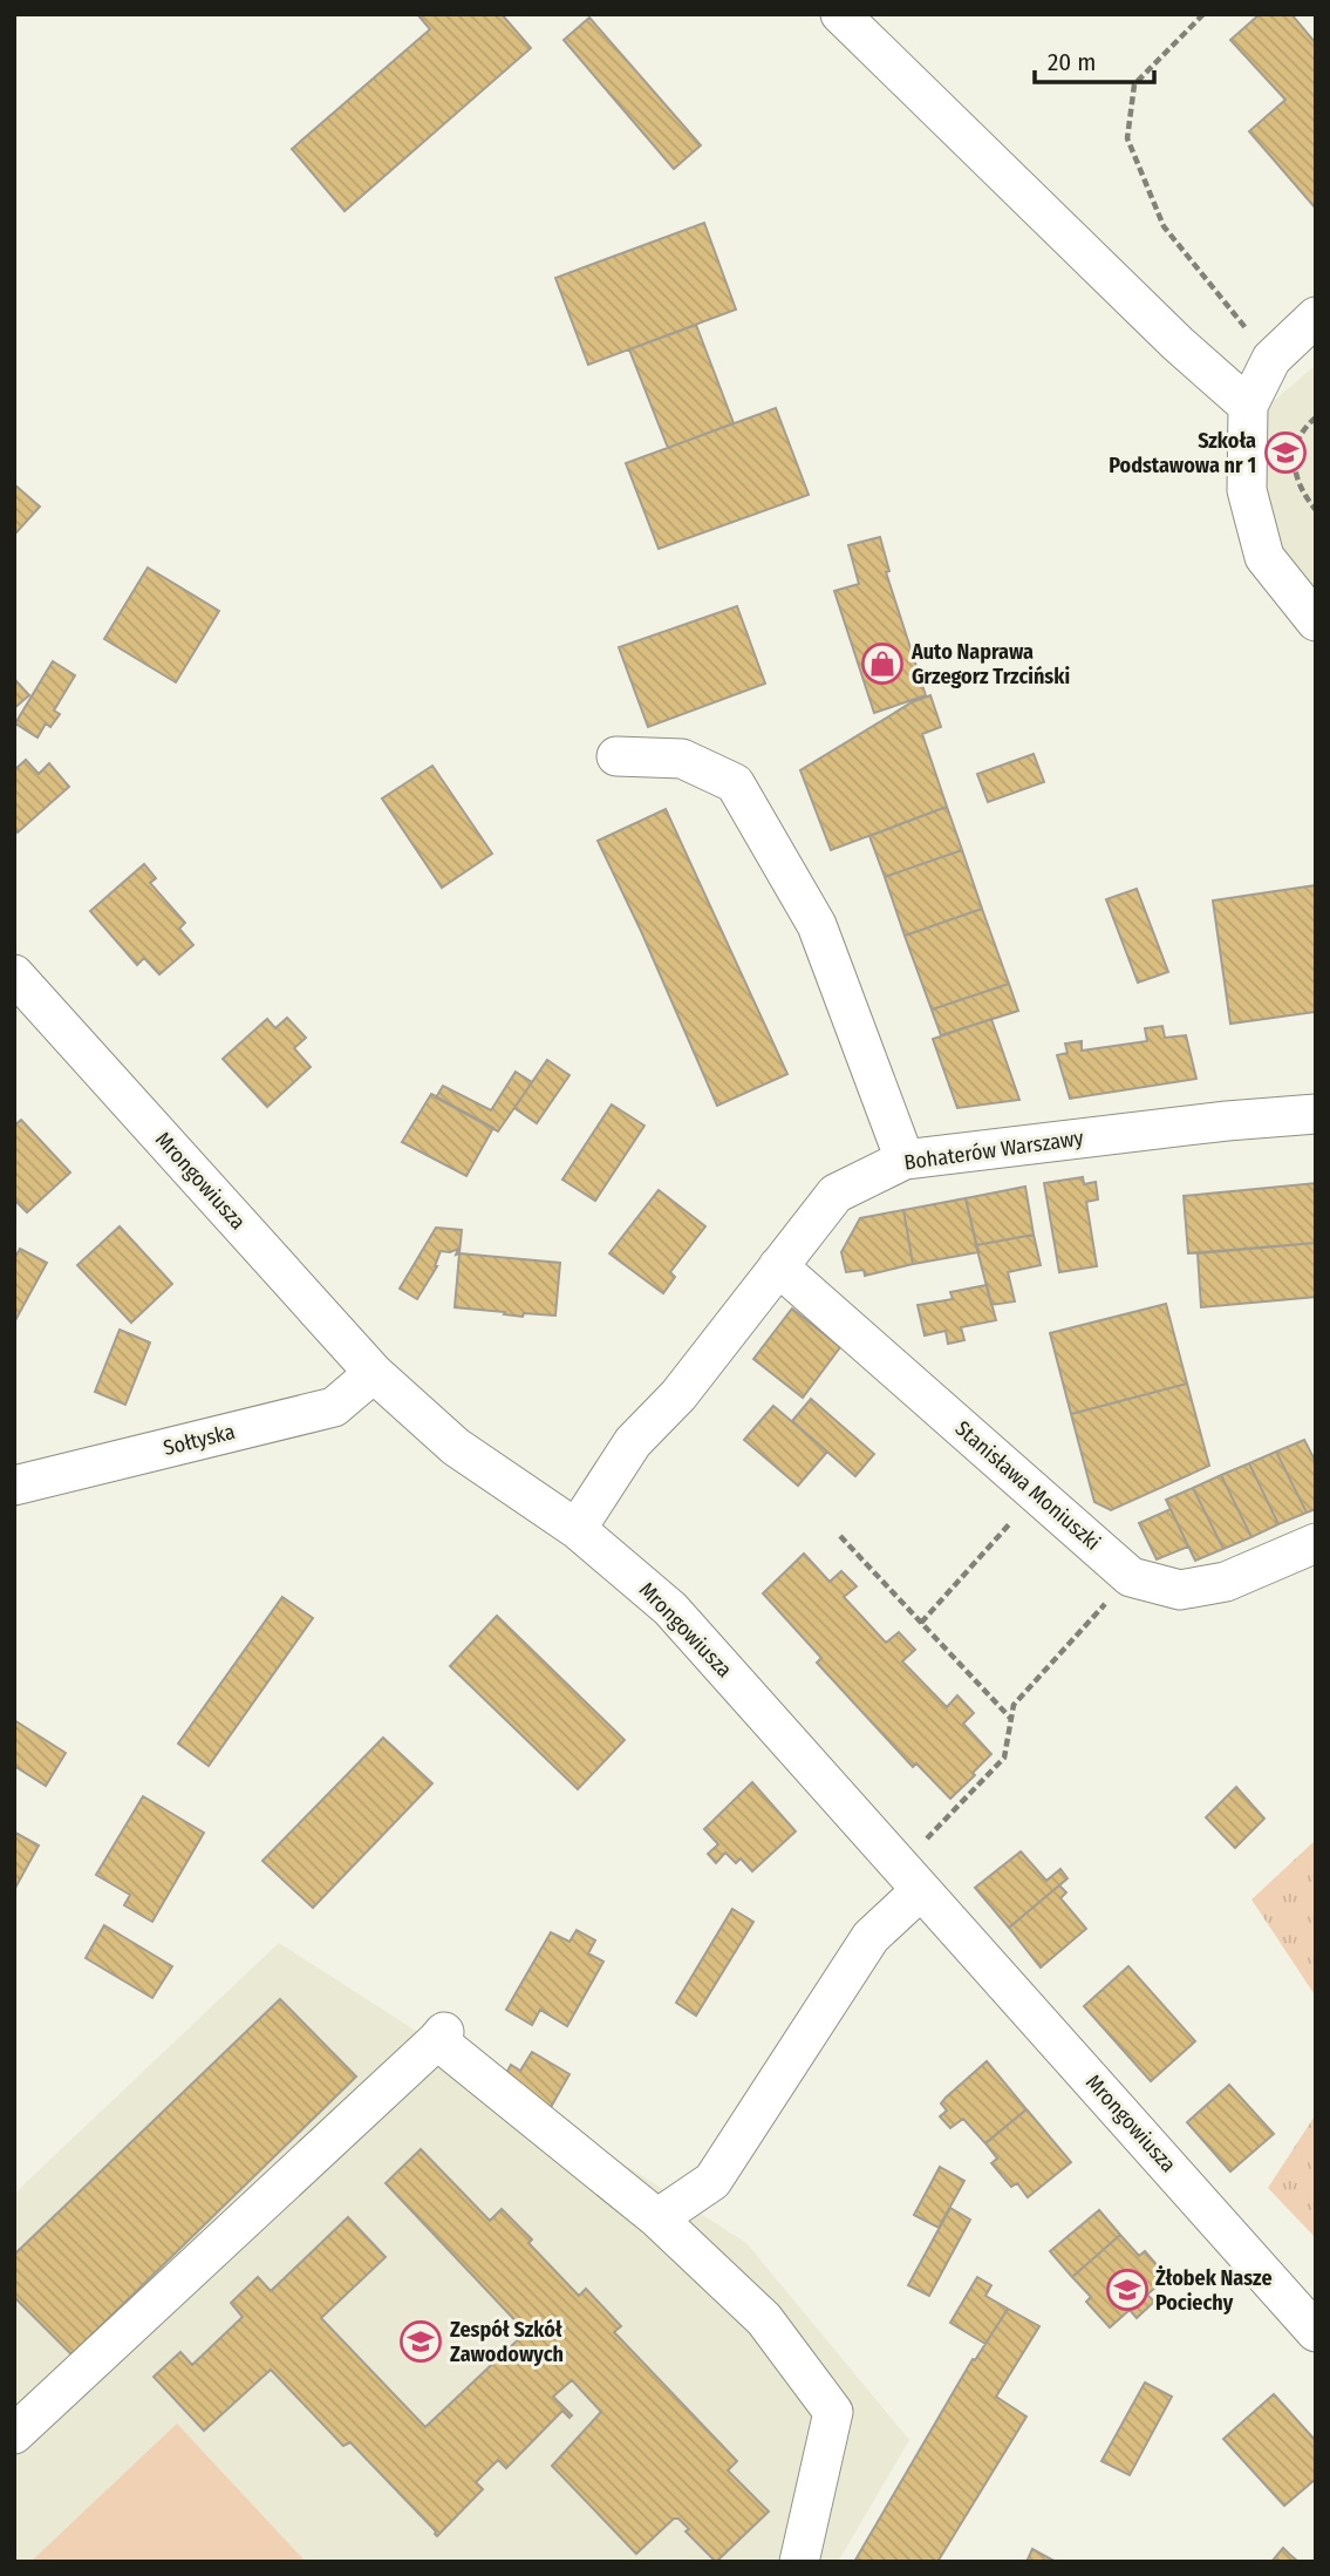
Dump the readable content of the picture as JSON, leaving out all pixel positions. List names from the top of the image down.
{
  "streets": {
    "street": [
      "Bohaterów Warszawy",
      "Mrongowiusza",
      "Sołtyska",
      "Stanisława Moniuszki"
    ]
  },
  "crossings": [
    ["Bohaterów Warszawy", "Mrongowiusza"],
    ["Bohaterów Warszawy", "Stanisława Moniuszki"],
    ["Mrongowiusza", "Sołtyska"]
  ],
  "places": {
    "school or university": ["Szkoła Podstawowa nr 1", "Żłobek Nasze Pociechy", "Zespół Szkół Zawodowych"],
    "shop": ["Auto Naprawa Grzegorz Trzciński"]
  },
  "scale_bar": "20 m"
}
